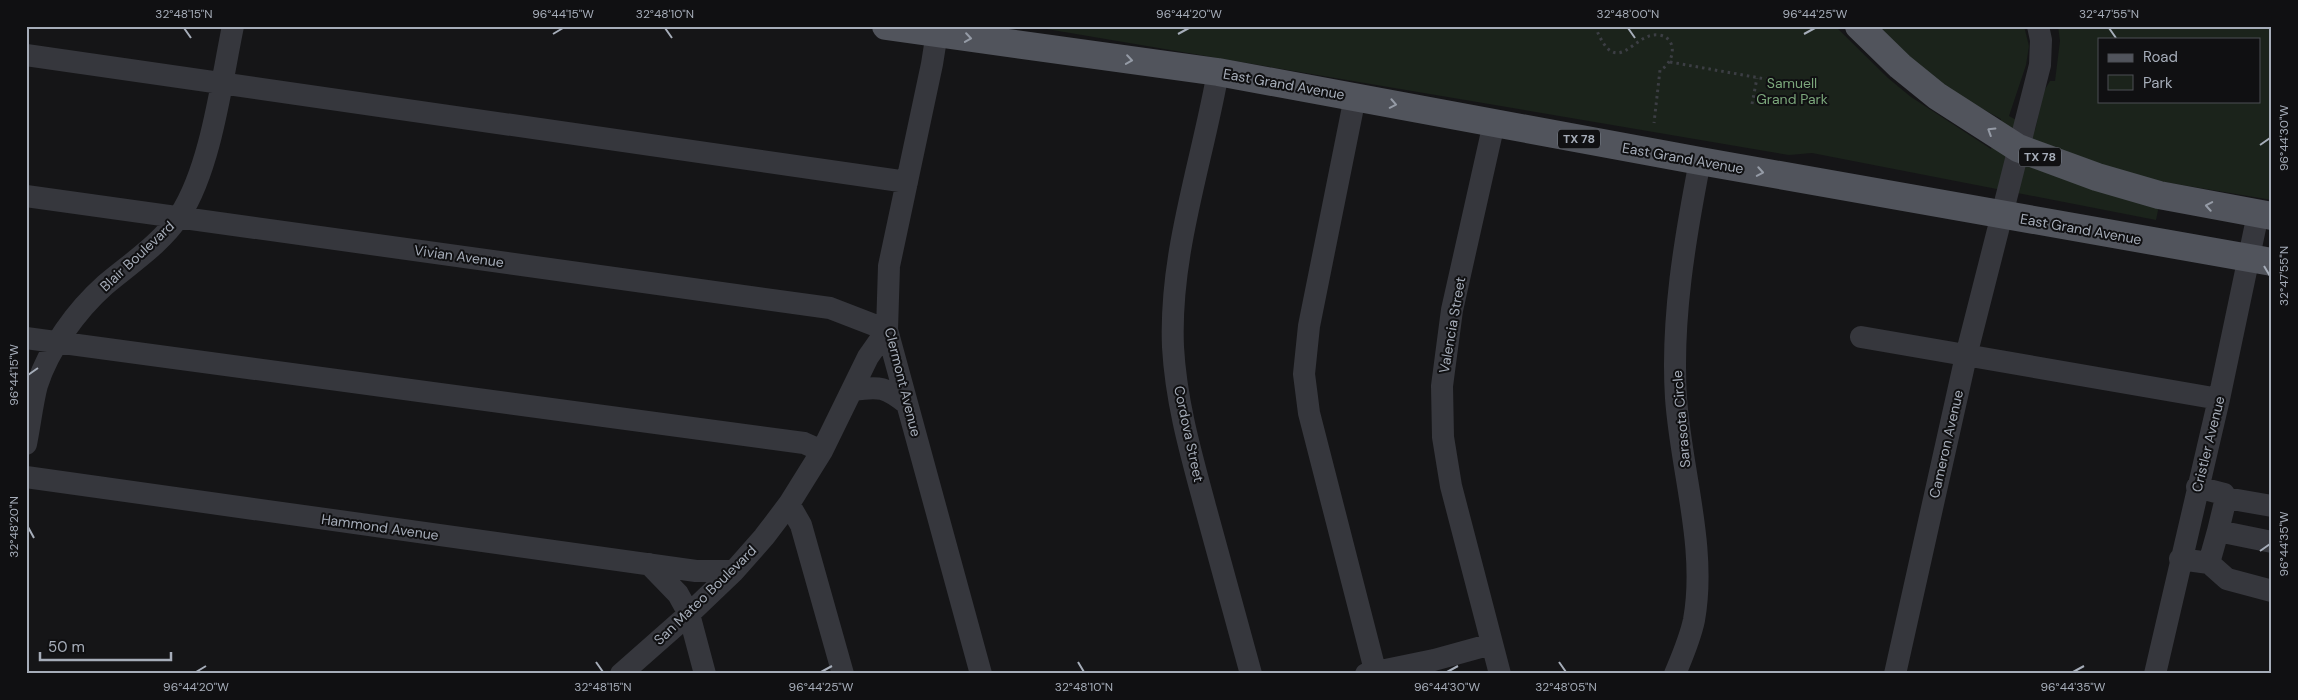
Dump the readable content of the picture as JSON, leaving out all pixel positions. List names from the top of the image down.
{
  "streets": {
    "main road": ["East Grand Avenue", "TX 78"],
    "street": [
      "Blair Boulevard",
      "Vivian Avenue",
      "Valencia Street",
      "Clermont Avenue",
      "Sarasota Circle",
      "Cordova Street",
      "Cameron Avenue",
      "Cristler Avenue",
      "Hammond Avenue",
      "San Mateo Boulevard"
    ]
  },
  "crossings": [
    ["East Grand Avenue", "Valencia Street"],
    ["East Grand Avenue", "Clermont Avenue"],
    ["East Grand Avenue", "Sarasota Circle"],
    ["East Grand Avenue", "Cordova Street"],
    ["East Grand Avenue", "Cameron Avenue"],
    ["East Grand Avenue", "Cristler Avenue"],
    ["TX 78", "Cameron Avenue"],
    ["TX 78", "Cristler Avenue"],
    ["Blair Boulevard", "Vivian Avenue"],
    ["Vivian Avenue", "Clermont Avenue"],
    ["Vivian Avenue", "San Mateo Boulevard"],
    ["Clermont Avenue", "San Mateo Boulevard"],
    ["Hammond Avenue", "San Mateo Boulevard"]
  ],
  "one_way": ["East Grand Avenue"],
  "parks": ["Samuell Grand Park"],
  "legend": ["Road", "Park"],
  "scale_bar": "50 m",
  "coordinates": [
    "32°48'15\"N",
    "96°44'15\"W",
    "32°48'10\"N",
    "96°44'20\"W",
    "32°48'00\"N",
    "96°44'25\"W",
    "32°47'55\"N",
    "96°44'30\"W",
    "32°48'20\"N",
    "96°44'35\"W",
    "32°48'05\"N"
  ]
}
